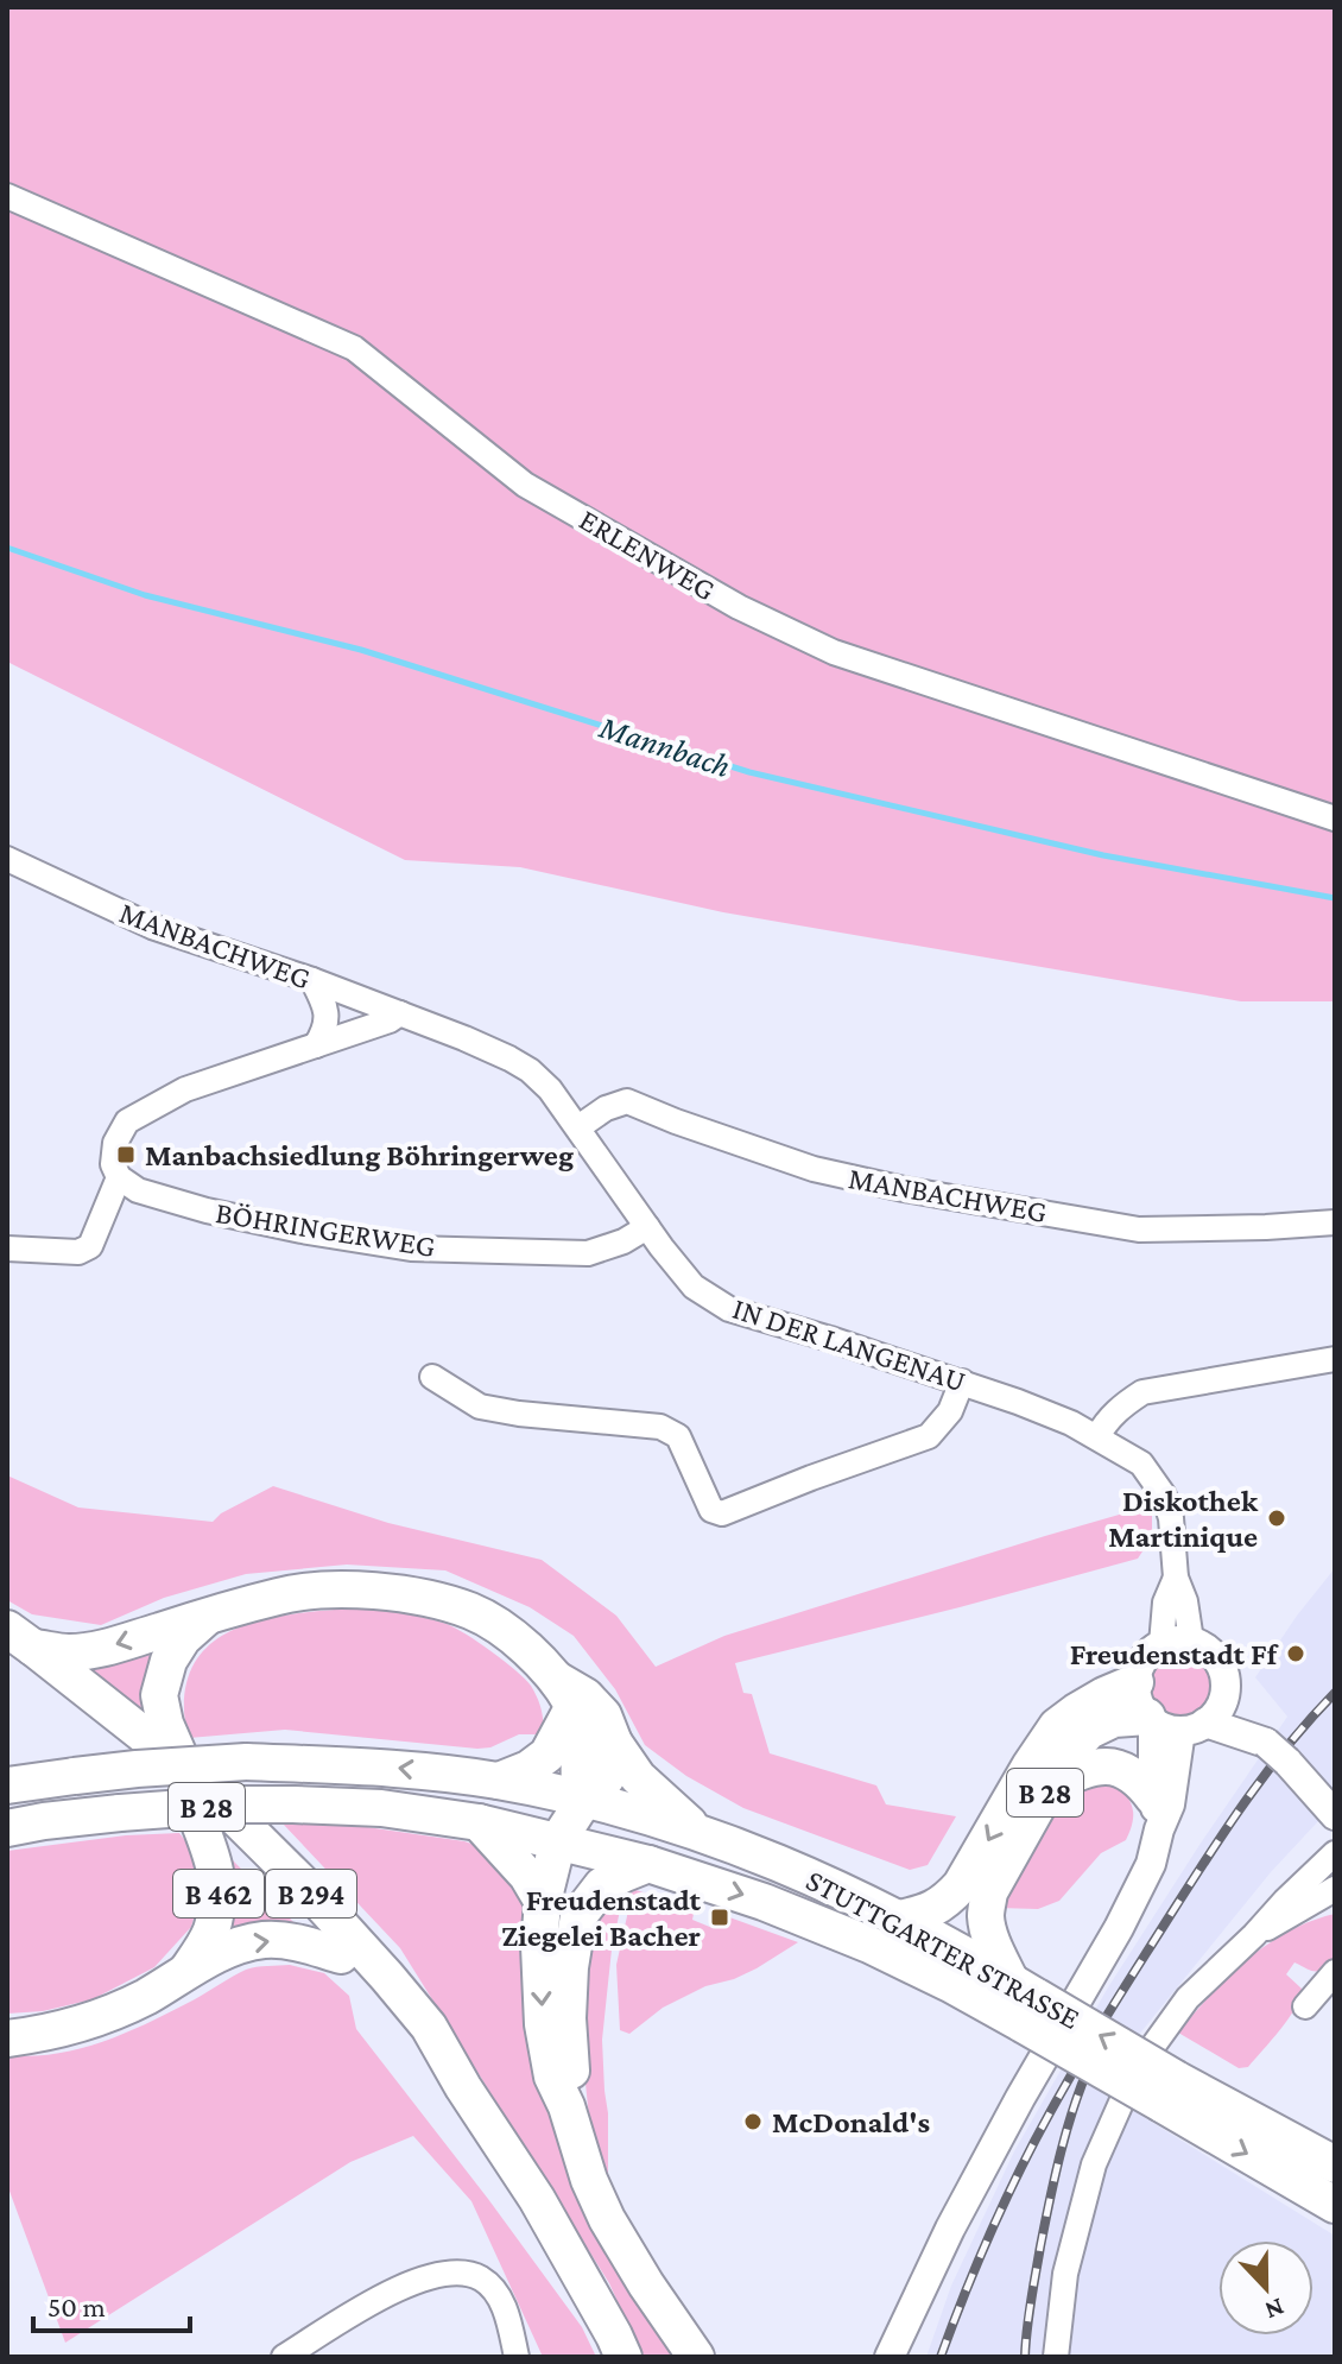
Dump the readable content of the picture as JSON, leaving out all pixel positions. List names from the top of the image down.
{
  "streets": {
    "main road": [
      "B 28",
      "B 462",
      "B 294",
      "STUTTGARTER STRASSE"
    ],
    "street": [
      "ERLENWEG",
      "MANBACHWEG",
      "BÖHRINGERWEG",
      "IN DER LANGENAU"
    ]
  },
  "crossings": [
    ["MANBACHWEG", "IN DER LANGENAU"],
    ["BÖHRINGERWEG", "IN DER LANGENAU"],
    ["IN DER LANGENAU", "B 28"],
    ["B 28", "STUTTGARTER STRASSE"],
    ["B 462", "B 294"]
  ],
  "water": ["Mannbach"],
  "places": {
    "transit": ["Manbachsiedlung Böhringerweg", "Freudenstadt Ziegelei Bacher"],
    "other": ["Diskothek Martinique", "Freudenstadt Ff", "McDonald's"]
  },
  "scale_bar": "50 m",
  "north": "bottom"
}
